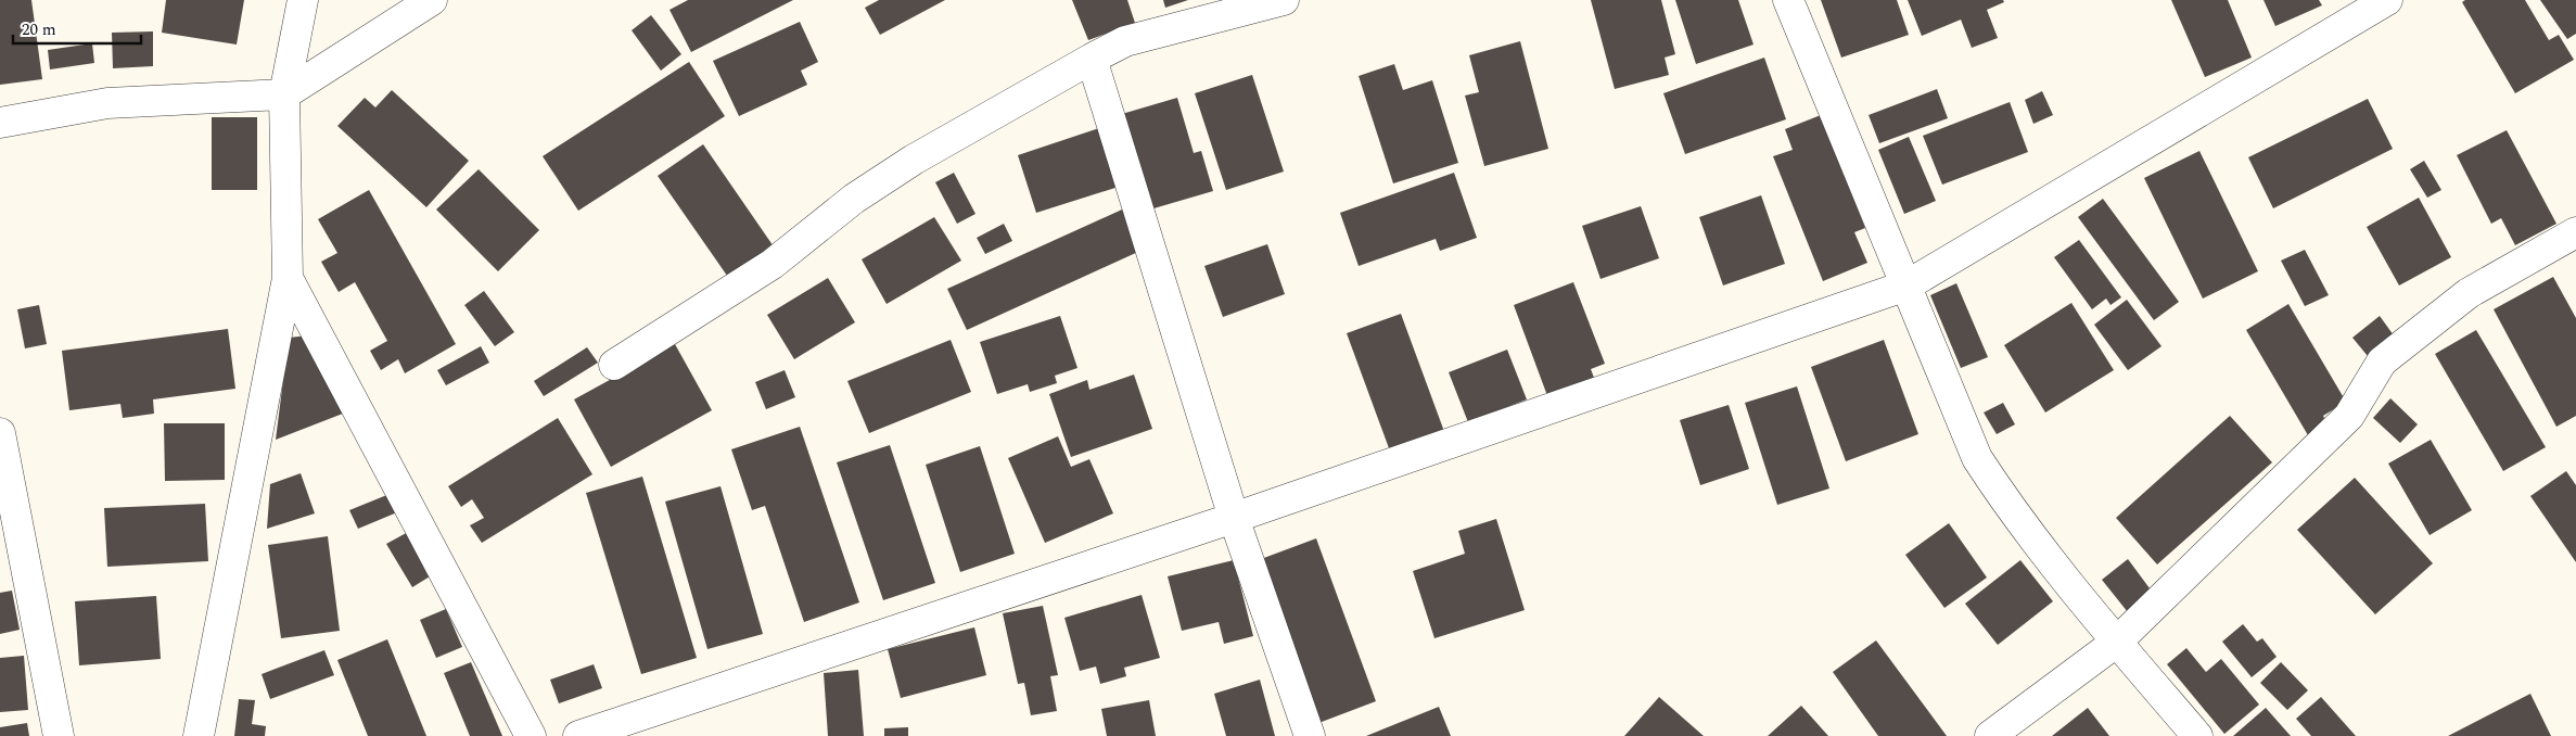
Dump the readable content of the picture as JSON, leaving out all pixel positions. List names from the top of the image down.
{
  "scale_bar": "20 m"
}
